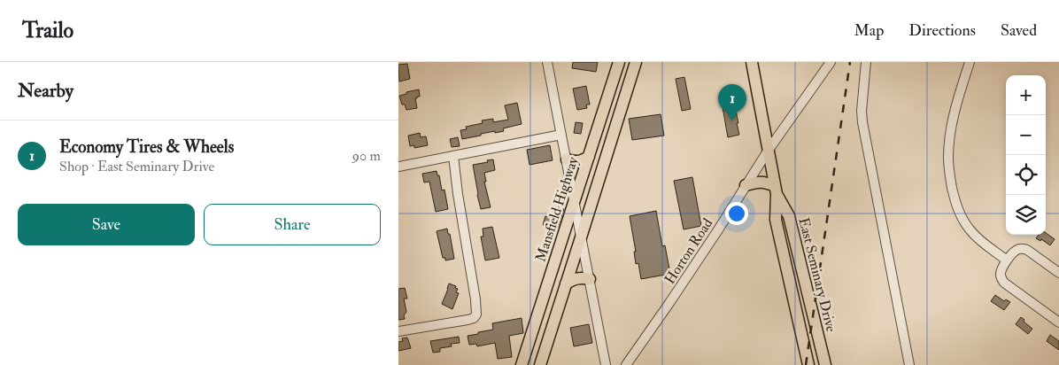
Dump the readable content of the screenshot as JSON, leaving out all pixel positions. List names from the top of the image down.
{
  "streets": {
    "main road": ["Mansfield Highway", "East Seminary Drive"],
    "street": ["Horton Road"]
  },
  "crossings": [
    ["Horton Road", "East Seminary Drive"]
  ],
  "page": {
    "header": "Trailo",
    "nav": ["Map", "Directions", "Saved"],
    "heading": "Nearby",
    "map_buttons": ["+", "−"],
    "pins": "1",
    "list": [
      {
        "mark": "1",
        "name": "Economy Tires & Wheels",
        "note": "Shop · East Seminary Drive",
        "value": "90 m"
      }
    ],
    "buttons": ["Save", "Share"]
  }
}
